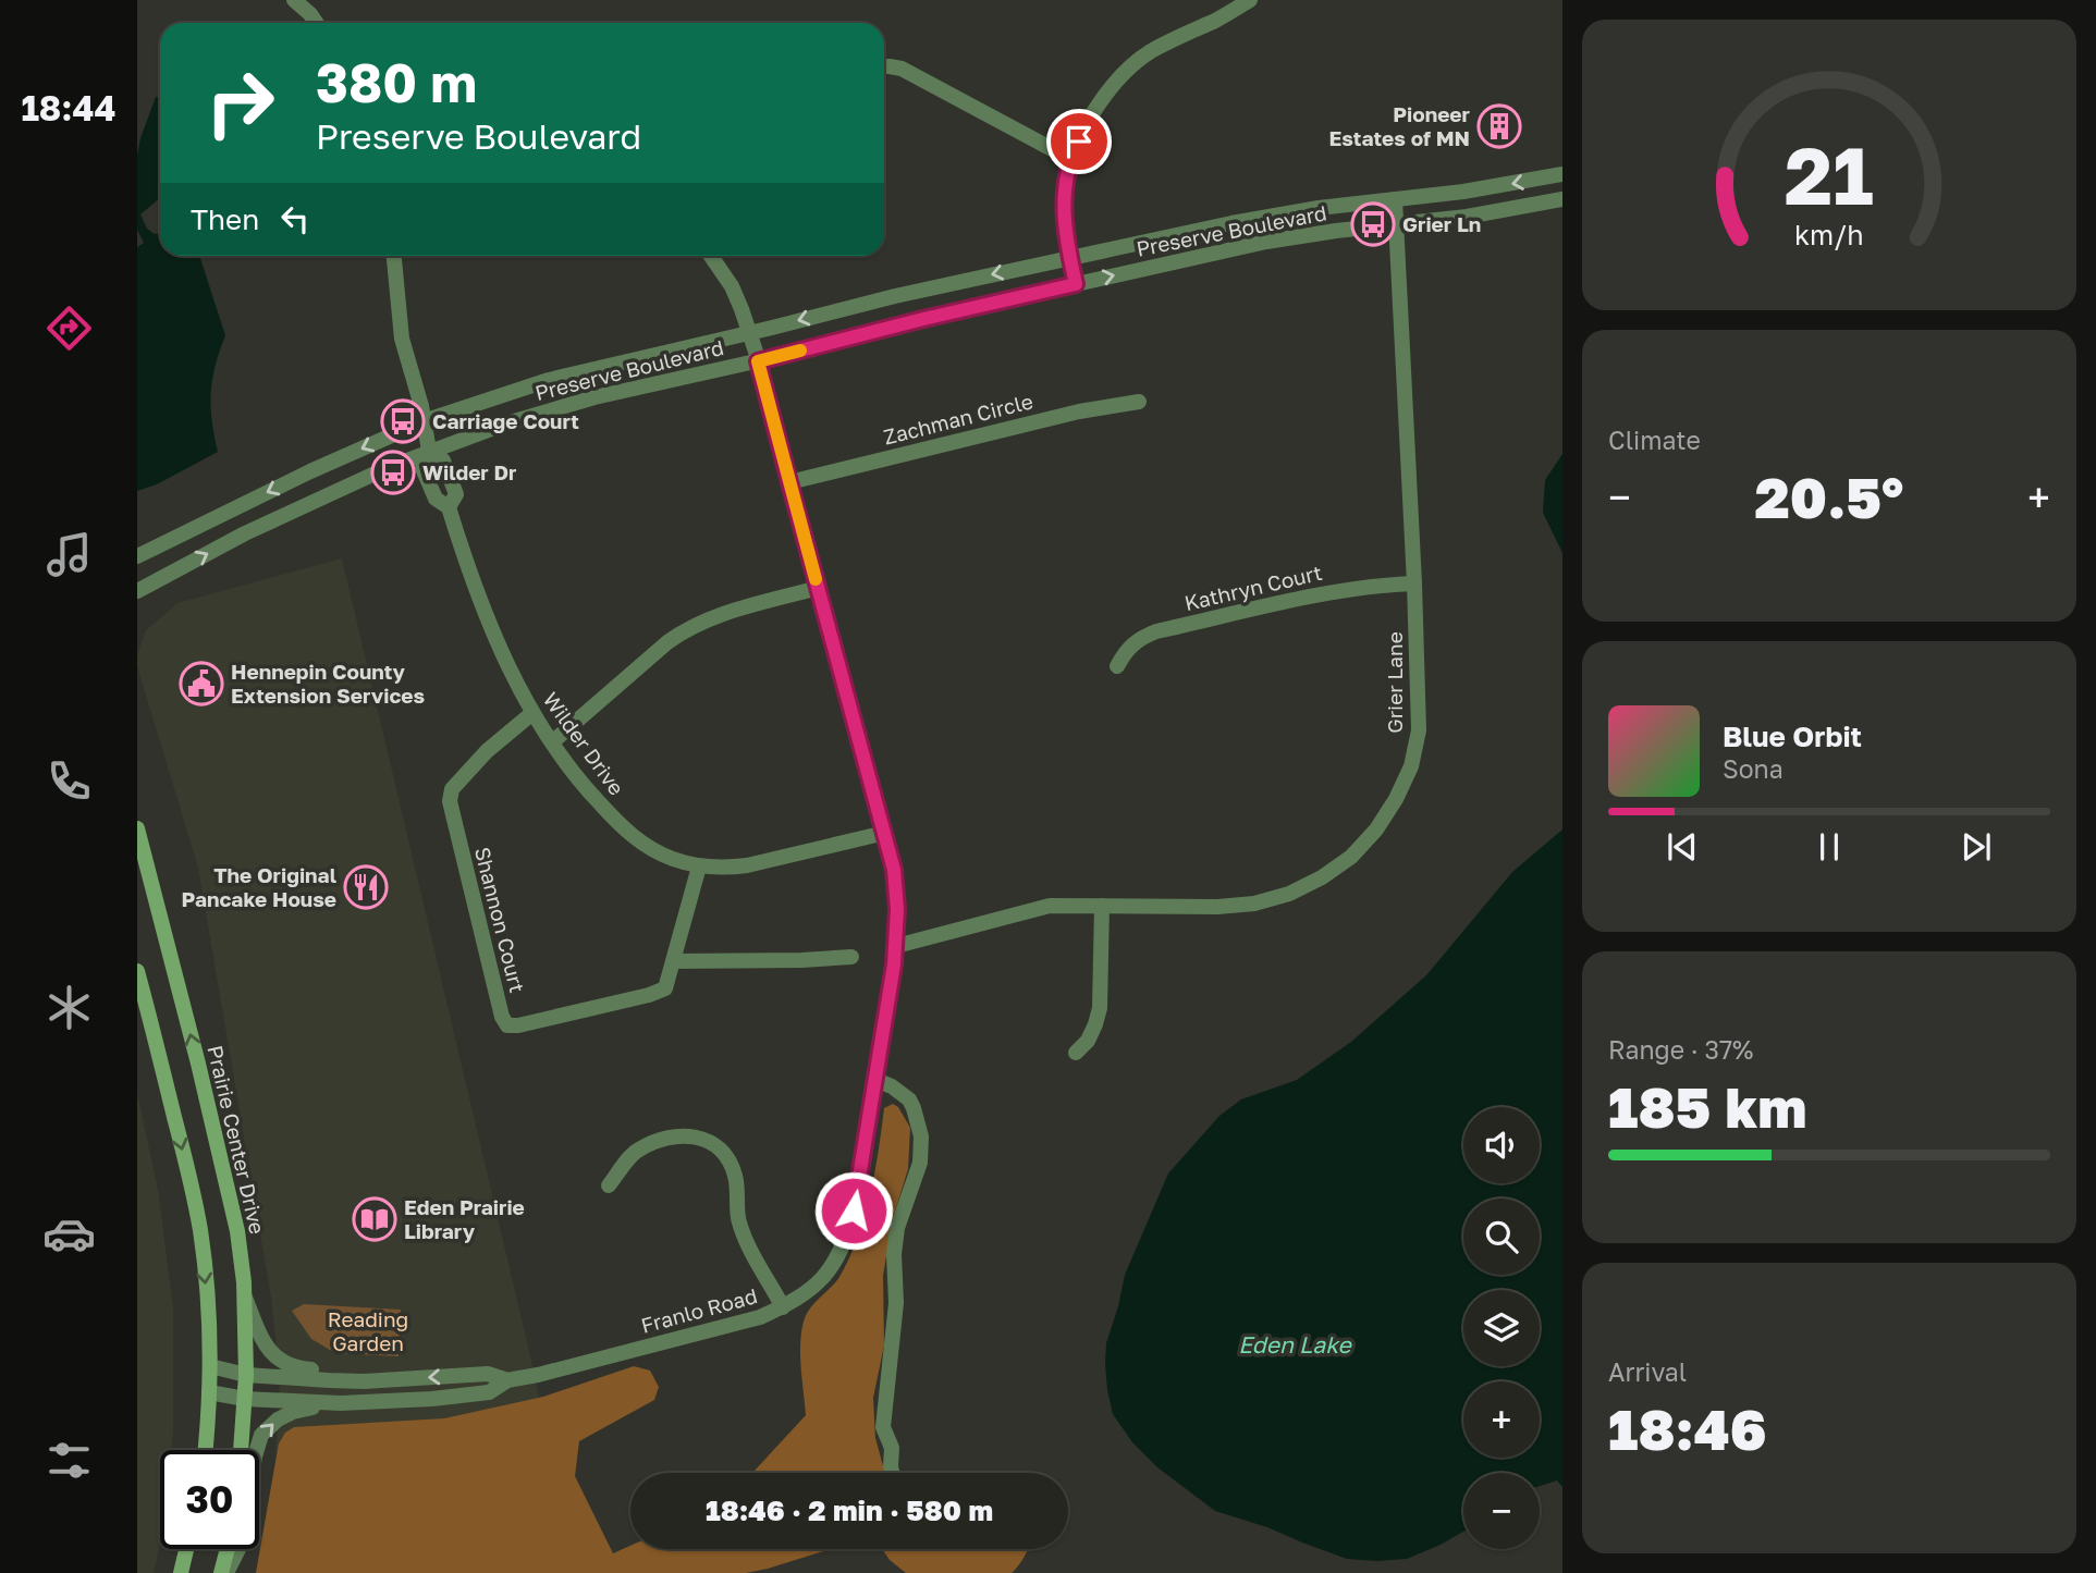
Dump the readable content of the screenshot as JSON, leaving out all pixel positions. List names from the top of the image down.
{
  "streets": {
    "main road": ["Prairie Center Drive"],
    "street": [
      "Preserve Boulevard",
      "Zachman Circle",
      "Kathryn Court",
      "Grier Lane",
      "Wilder Drive",
      "Shannon Court",
      "Franlo Road"
    ]
  },
  "crossings": [
    ["Preserve Boulevard", "Grier Lane"],
    ["Preserve Boulevard", "Wilder Drive"],
    ["Preserve Boulevard", "Franlo Road"],
    ["Zachman Circle", "Franlo Road"],
    ["Kathryn Court", "Grier Lane"],
    ["Grier Lane", "Franlo Road"],
    ["Wilder Drive", "Shannon Court"],
    ["Wilder Drive", "Franlo Road"],
    ["Prairie Center Drive", "Franlo Road"]
  ],
  "water": ["Eden Lake"],
  "parks": ["Reading Garden"],
  "places": {
    "building": ["Pioneer Estates of MN"],
    "bus stop": ["Grier Ln", "Carriage Court", "Wilder Dr"],
    "public building": ["Hennepin County Extension Services"],
    "restaurant": ["The Original Pancake House"],
    "library": ["Eden Prairie Library"]
  },
  "page": {
    "tabs": "18:44",
    "turn": ["380 m", "Preserve Boulevard"],
    "then": "Then",
    "tile": [
      "Climate",
      ["Range · 37%", "185 km"],
      ["Arrival", "18:46"]
    ],
    "heat": ["−", "20.5°", "+"],
    "song": ["Blue Orbit", "Sona"],
    "map_buttons": ["+", "−"],
    "limit": "30",
    "trip": "18:46 · 2 min · 580 m",
    "gauge": ["21", "km/h"]
  }
}
